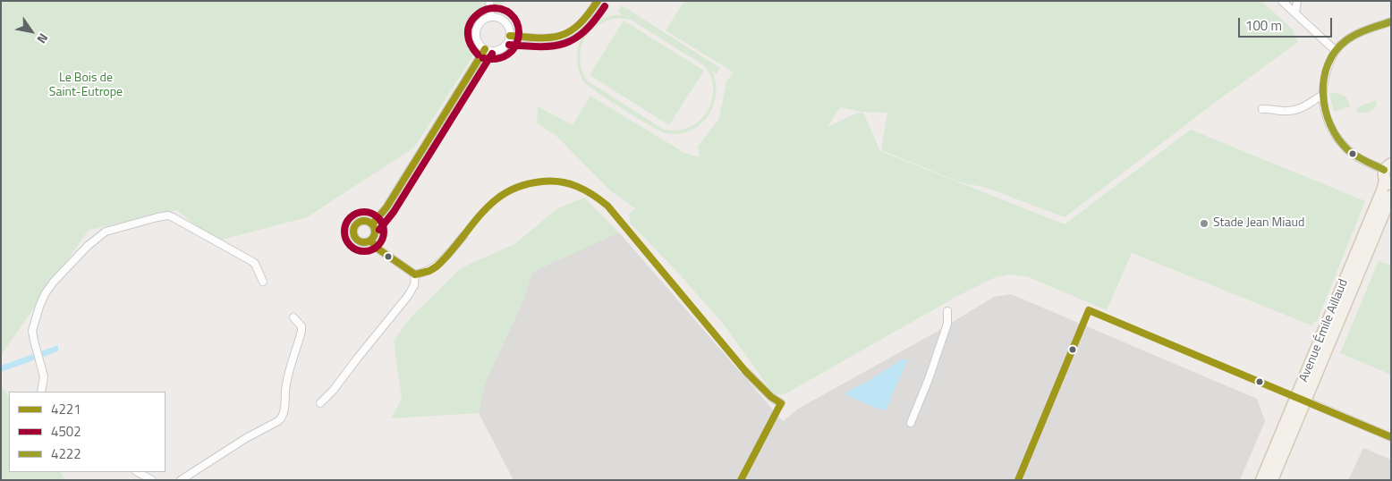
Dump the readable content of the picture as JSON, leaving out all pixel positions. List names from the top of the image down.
{
  "streets": {
    "main road": ["Avenue Émile Aillaud"]
  },
  "parks": ["Le Bois de Saint-Eutrope"],
  "places": ["Stade Jean Miaud"],
  "lines": ["transit line 4221", "transit line 4502", "transit line 4222"],
  "legend": ["4221", "4502", "4222"],
  "scale_bar": "100 m",
  "north": "bottom right"
}
